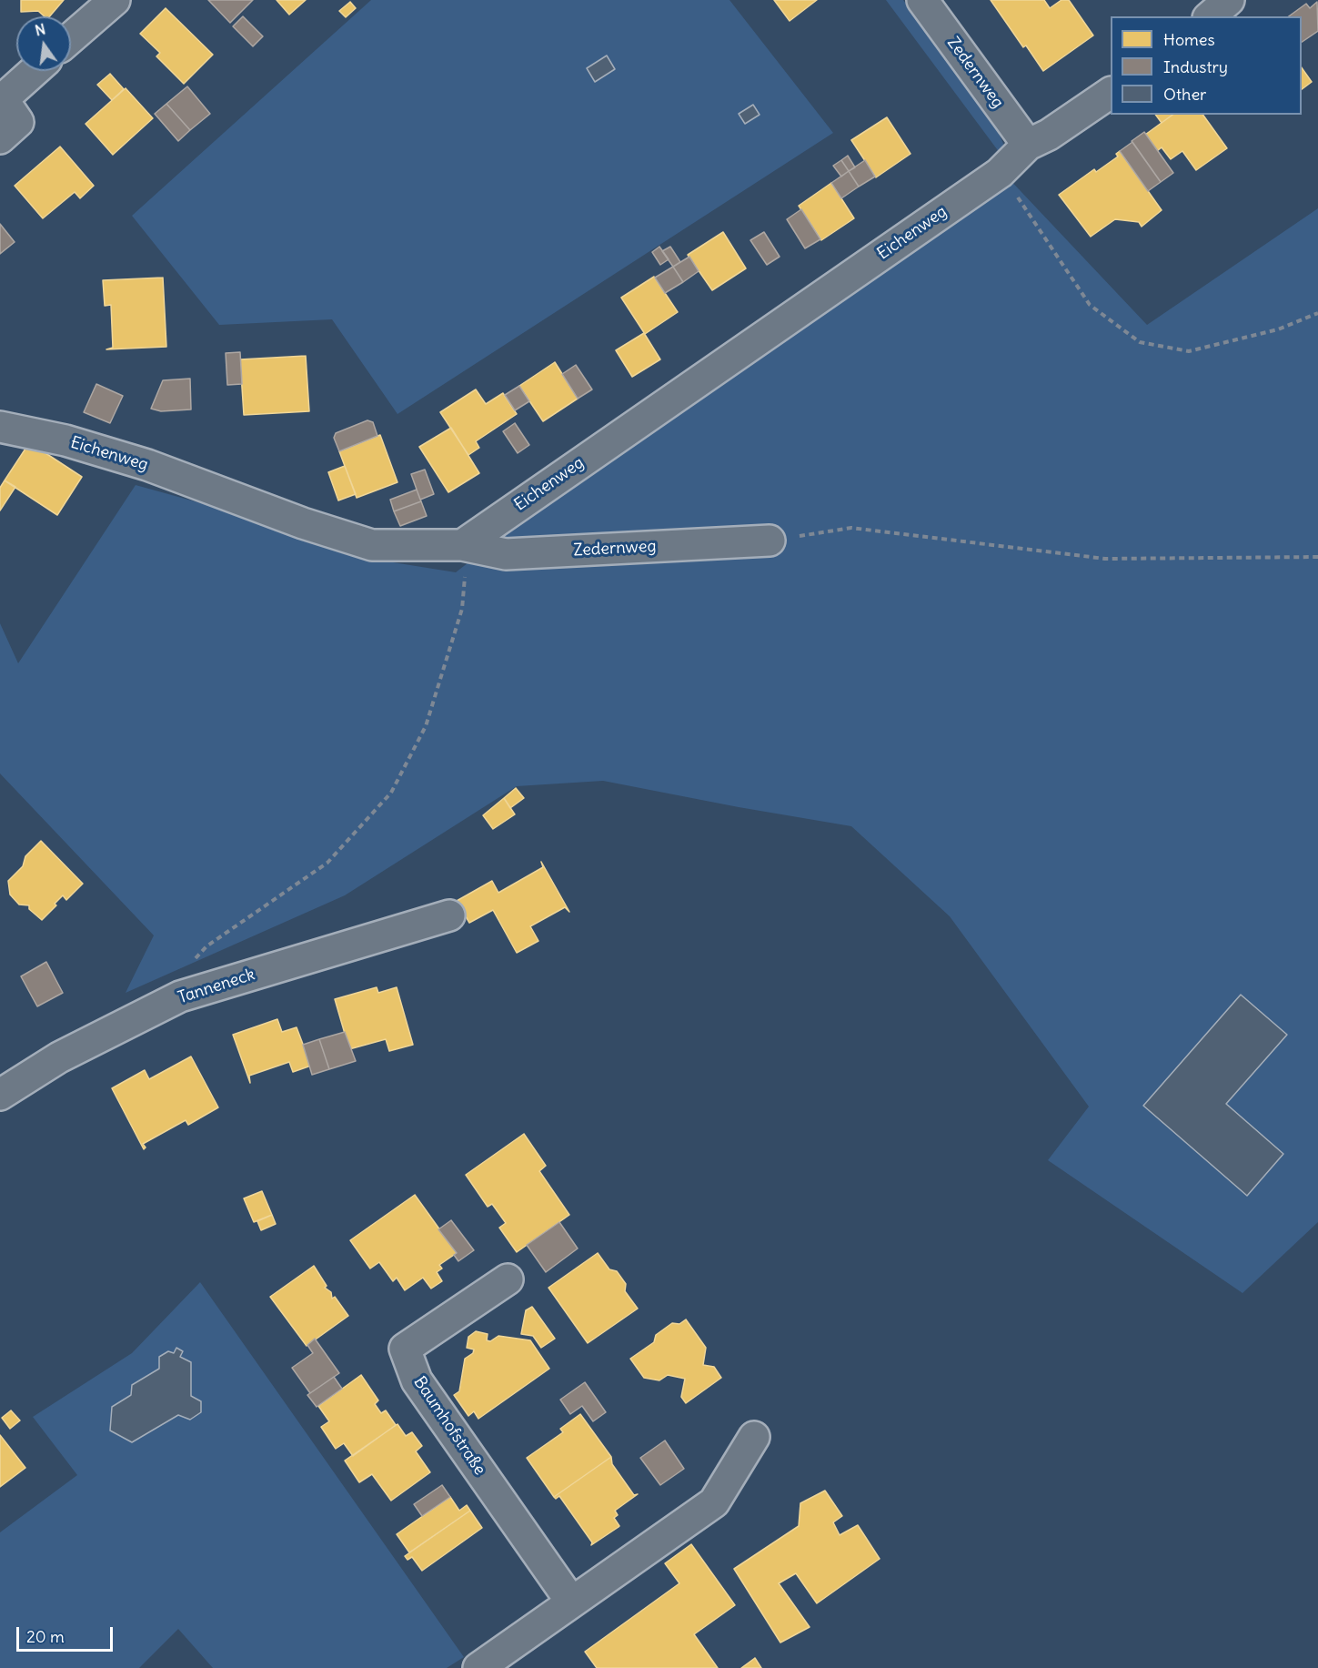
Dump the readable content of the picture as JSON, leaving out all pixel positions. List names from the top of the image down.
{
  "streets": {
    "street": [
      "Zedernweg",
      "Eichenweg",
      "Tanneneck",
      "Baumhofstraße"
    ]
  },
  "crossings": [
    ["Zedernweg", "Eichenweg"]
  ],
  "legend": ["Homes", "Industry", "Other"],
  "scale_bar": "20 m",
  "north": "top"
}
